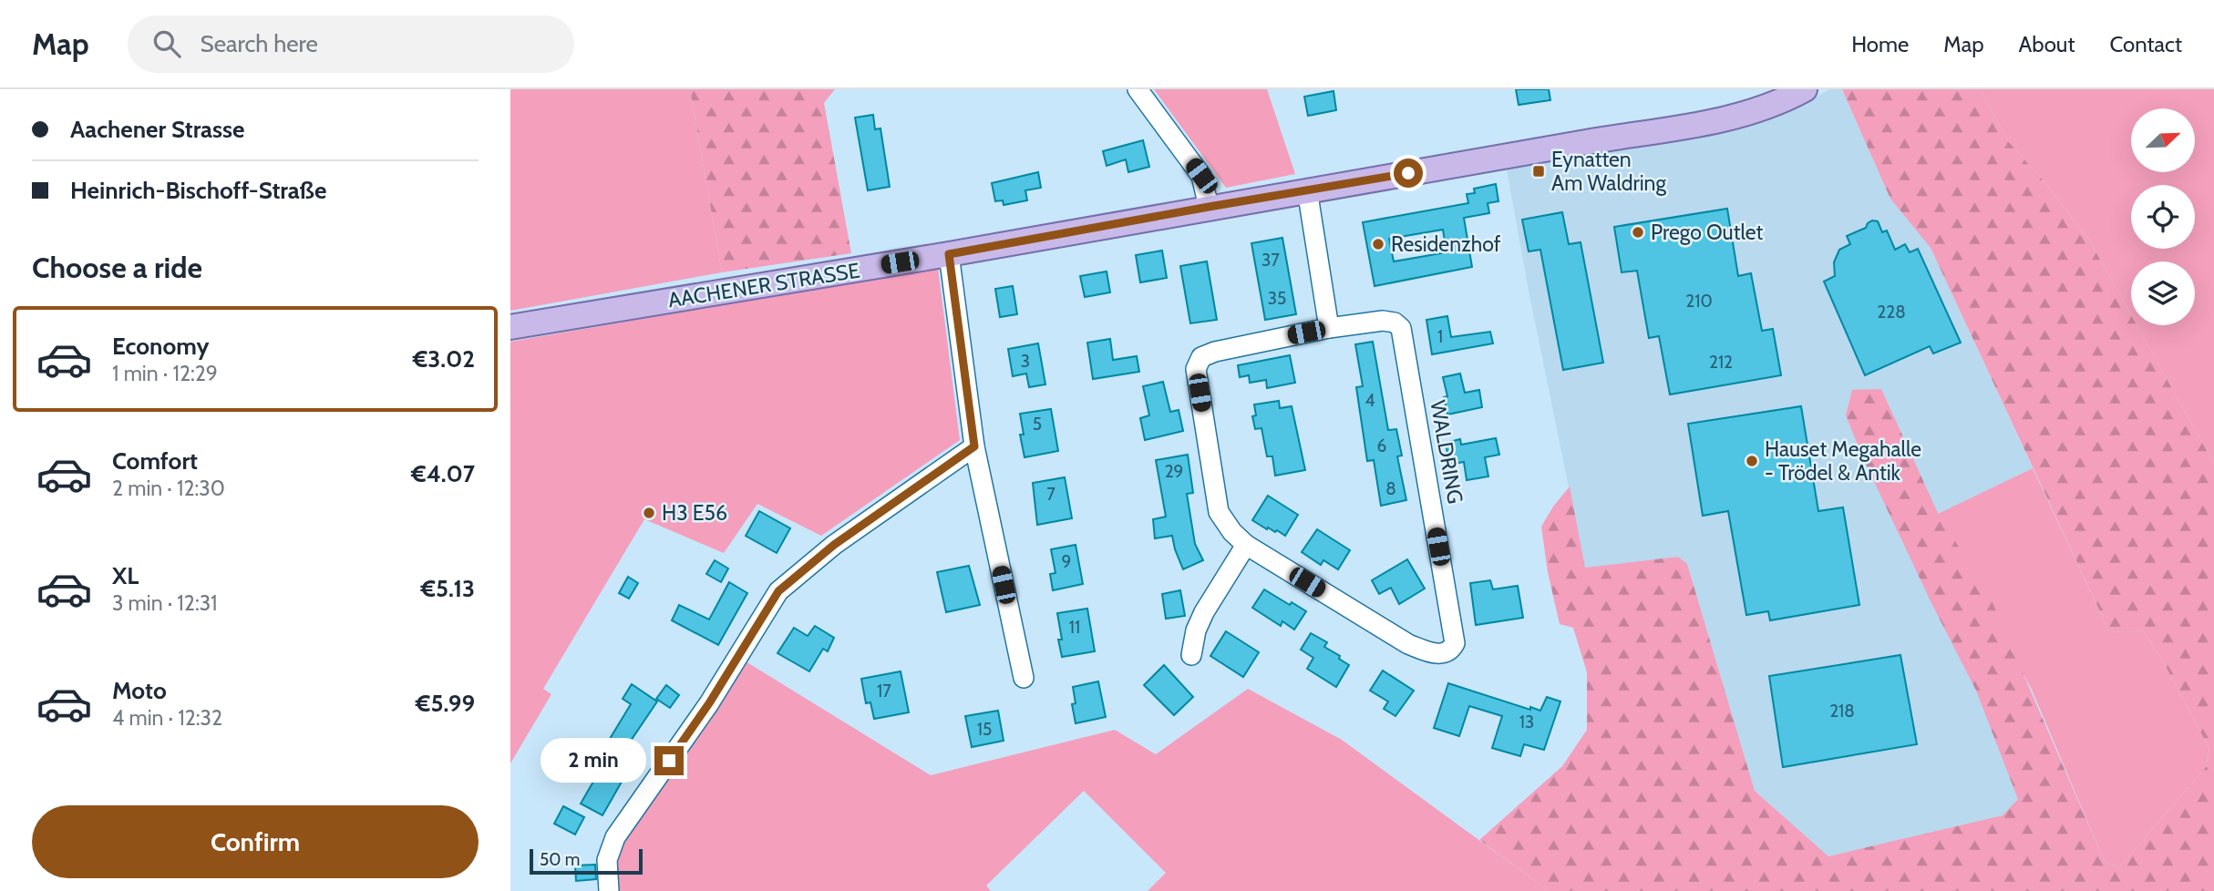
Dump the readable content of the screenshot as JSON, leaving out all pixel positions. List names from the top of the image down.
{
  "streets": {
    "main road": ["AACHENER STRASSE"],
    "street": ["WALDRING"]
  },
  "places": {
    "transit": ["Eynatten Am Waldring"],
    "other": [
      "Prego Outlet",
      "Residenzhof",
      "Hauset Megahalle - Trödel & Antik",
      "H3 E56"
    ]
  },
  "house_numbers": [
    "37",
    "35",
    "210",
    "228",
    "1",
    "3",
    "212",
    "4",
    "5",
    "6",
    "29",
    "8",
    "7",
    "9",
    "11",
    "17",
    "218",
    "13",
    "15"
  ],
  "scale_bar": "50 m",
  "north": "top right",
  "page": {
    "header": "Map",
    "search": "Search here",
    "nav": [
      "Home",
      "Map",
      "About",
      "Contact"
    ],
    "banner": ["Aachener Strasse", "Heinrich-Bischoff-Straße"],
    "heading": "Choose a ride",
    "list": [
      {
        "name": "Economy",
        "note": "1 min · 12:29",
        "value": "€3.02"
      },
      {
        "name": "Comfort",
        "note": "2 min · 12:30",
        "value": "€4.07"
      },
      {
        "name": "XL",
        "note": "3 min · 12:31",
        "value": "€5.13"
      },
      {
        "name": "Moto",
        "note": "4 min · 12:32",
        "value": "€5.99"
      }
    ],
    "bubble": "2 min",
    "buttons": "Confirm",
    "scale": "50 m"
  }
}
